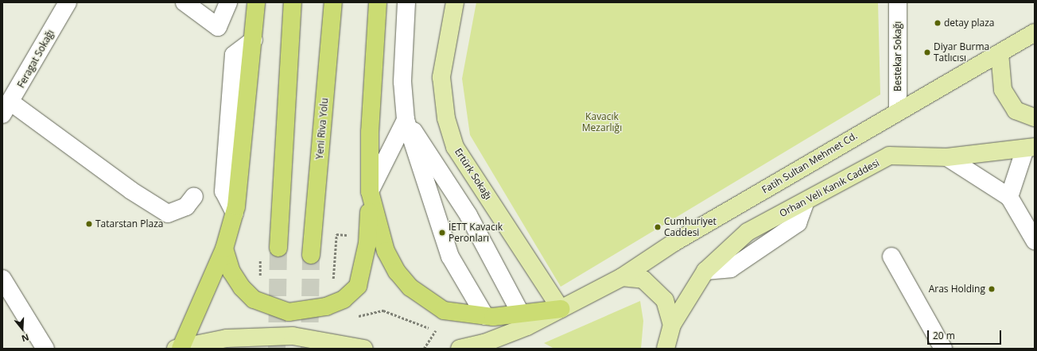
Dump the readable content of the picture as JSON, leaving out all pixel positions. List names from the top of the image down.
{
  "streets": {
    "highway": ["Yeni Riva Yolu"],
    "main road": ["Fatih Sultan Mehmet Cd.", "Ertürk Sokağı", "Orhan Veli Kanık Caddesi"],
    "street": ["Bestekar Sokağı", "Feragat Sokağı"]
  },
  "crossings": [
    ["Bestekar Sokağı", "Fatih Sultan Mehmet Cd."],
    ["Fatih Sultan Mehmet Cd.", "Ertürk Sokağı"]
  ],
  "parks": ["Kavacık Mezarlığı"],
  "places": [
    "detay plaza",
    "Diyar Burma Tatlıcısı",
    "Tatarstan Plaza",
    "Cumhuriyet Caddesi",
    "İETT Kavacık Peronları",
    "Aras Holding"
  ],
  "scale_bar": "20 m",
  "north": "bottom"
}
